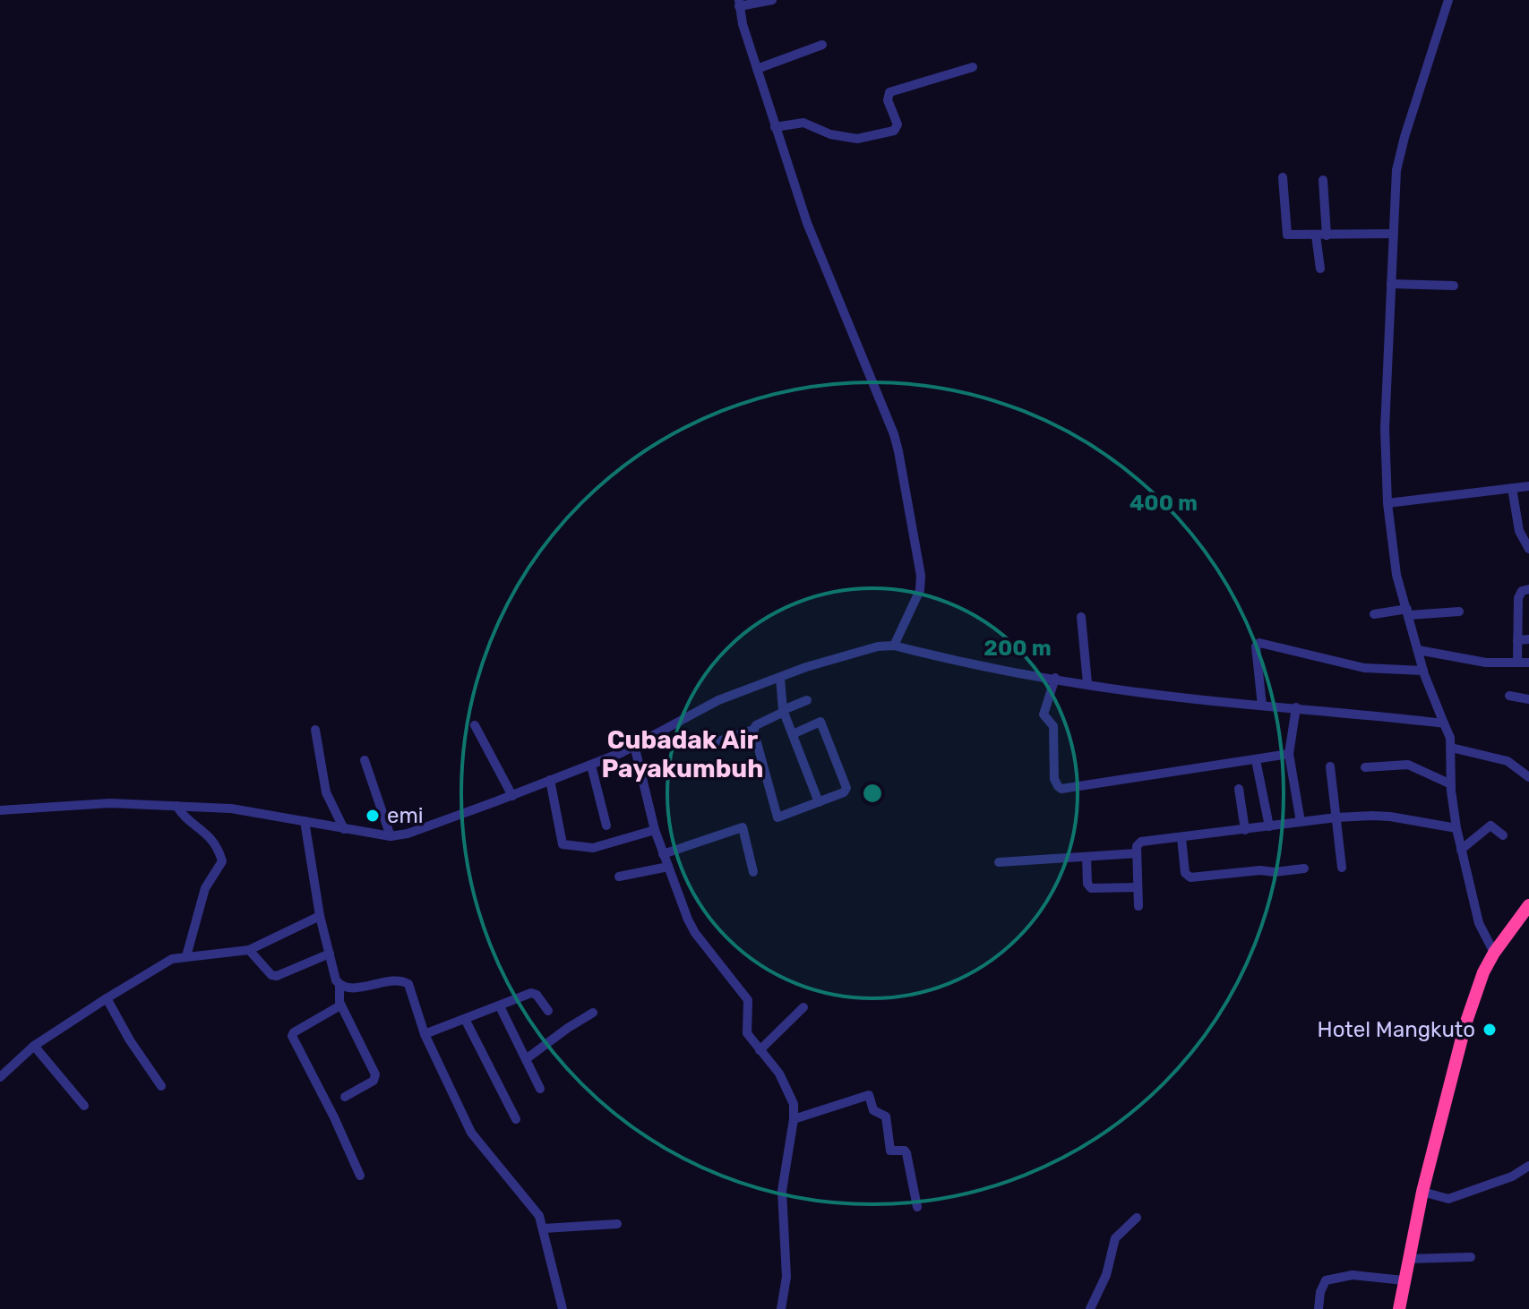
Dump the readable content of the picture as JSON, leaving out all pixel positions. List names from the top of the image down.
{
  "districts": ["Cubadak Air Payakumbuh"],
  "places": ["emi", "Hotel Mangkuto"],
  "rings": ["400 m", "200 m"]
}
